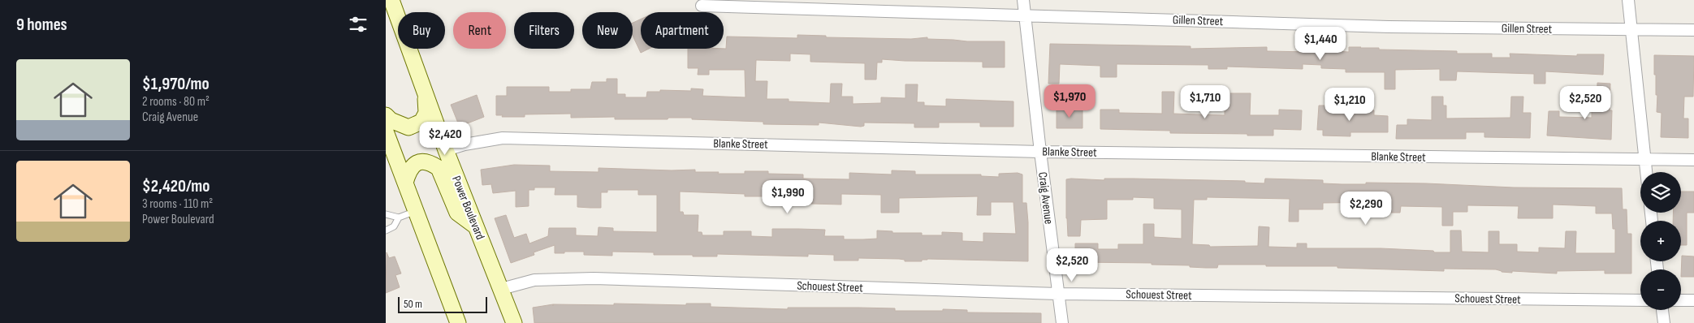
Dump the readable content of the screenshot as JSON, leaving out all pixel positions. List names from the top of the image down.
{
  "streets": {
    "main road": ["Power Boulevard"],
    "street": [
      "Gillen Street",
      "Blanke Street",
      "Craig Avenue",
      "Schouest Street"
    ]
  },
  "crossings": [
    ["Gillen Street", "Craig Avenue"],
    ["Blanke Street", "Craig Avenue"],
    ["Blanke Street", "Power Boulevard"],
    ["Craig Avenue", "Schouest Street"],
    ["Power Boulevard", "Schouest Street"]
  ],
  "scale_bar": "50 m",
  "page": {
    "heading": "9 homes",
    "chip": [
      "Buy",
      "Rent",
      "Filters",
      "New",
      "Apartment"
    ],
    "price": [
      "$1,440",
      "$1,970",
      "$1,710",
      "$2,520",
      "$1,210",
      "$2,420",
      "$1,990",
      "$2,290",
      "$2,520"
    ],
    "list": [
      {
        "name": "$1,970/mo",
        "note": "2 rooms · 80 m² · Craig Avenue"
      },
      {
        "name": "$2,420/mo",
        "note": "3 rooms · 110 m² · Power Boulevard"
      }
    ],
    "map_buttons": ["+", "−"],
    "scale": "50 m"
  }
}
